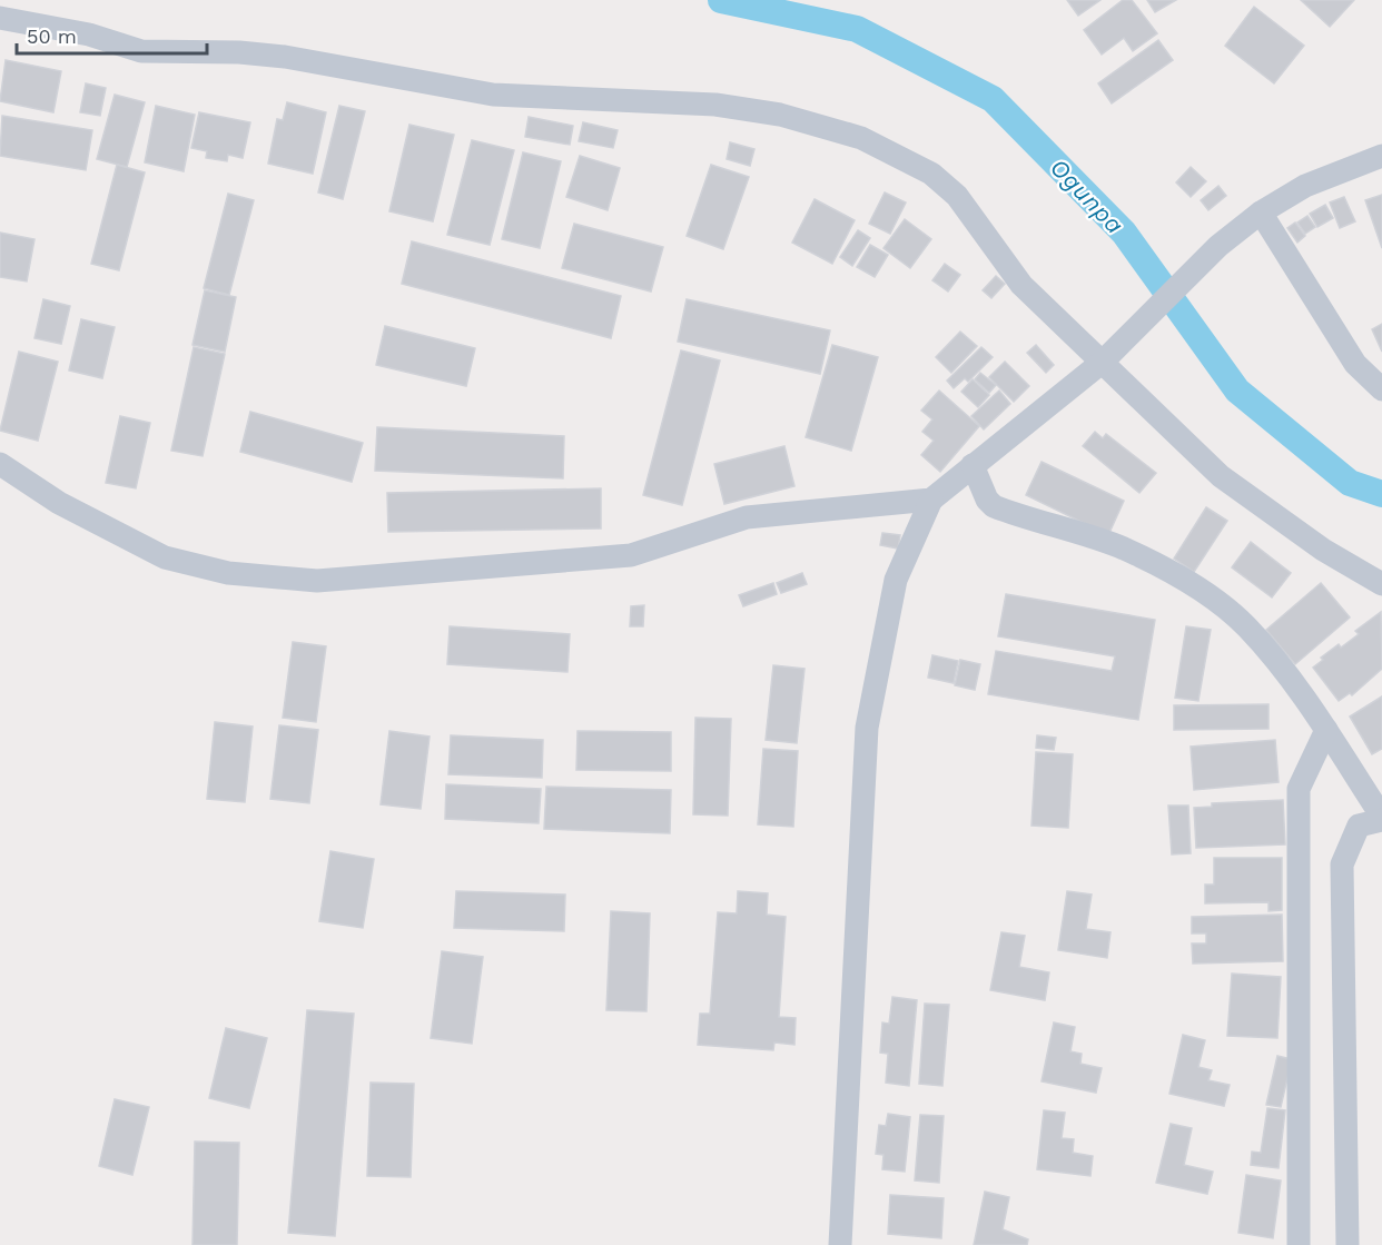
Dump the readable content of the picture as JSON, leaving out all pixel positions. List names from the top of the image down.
{
  "water": ["Ogunpa"],
  "scale_bar": "50 m"
}
